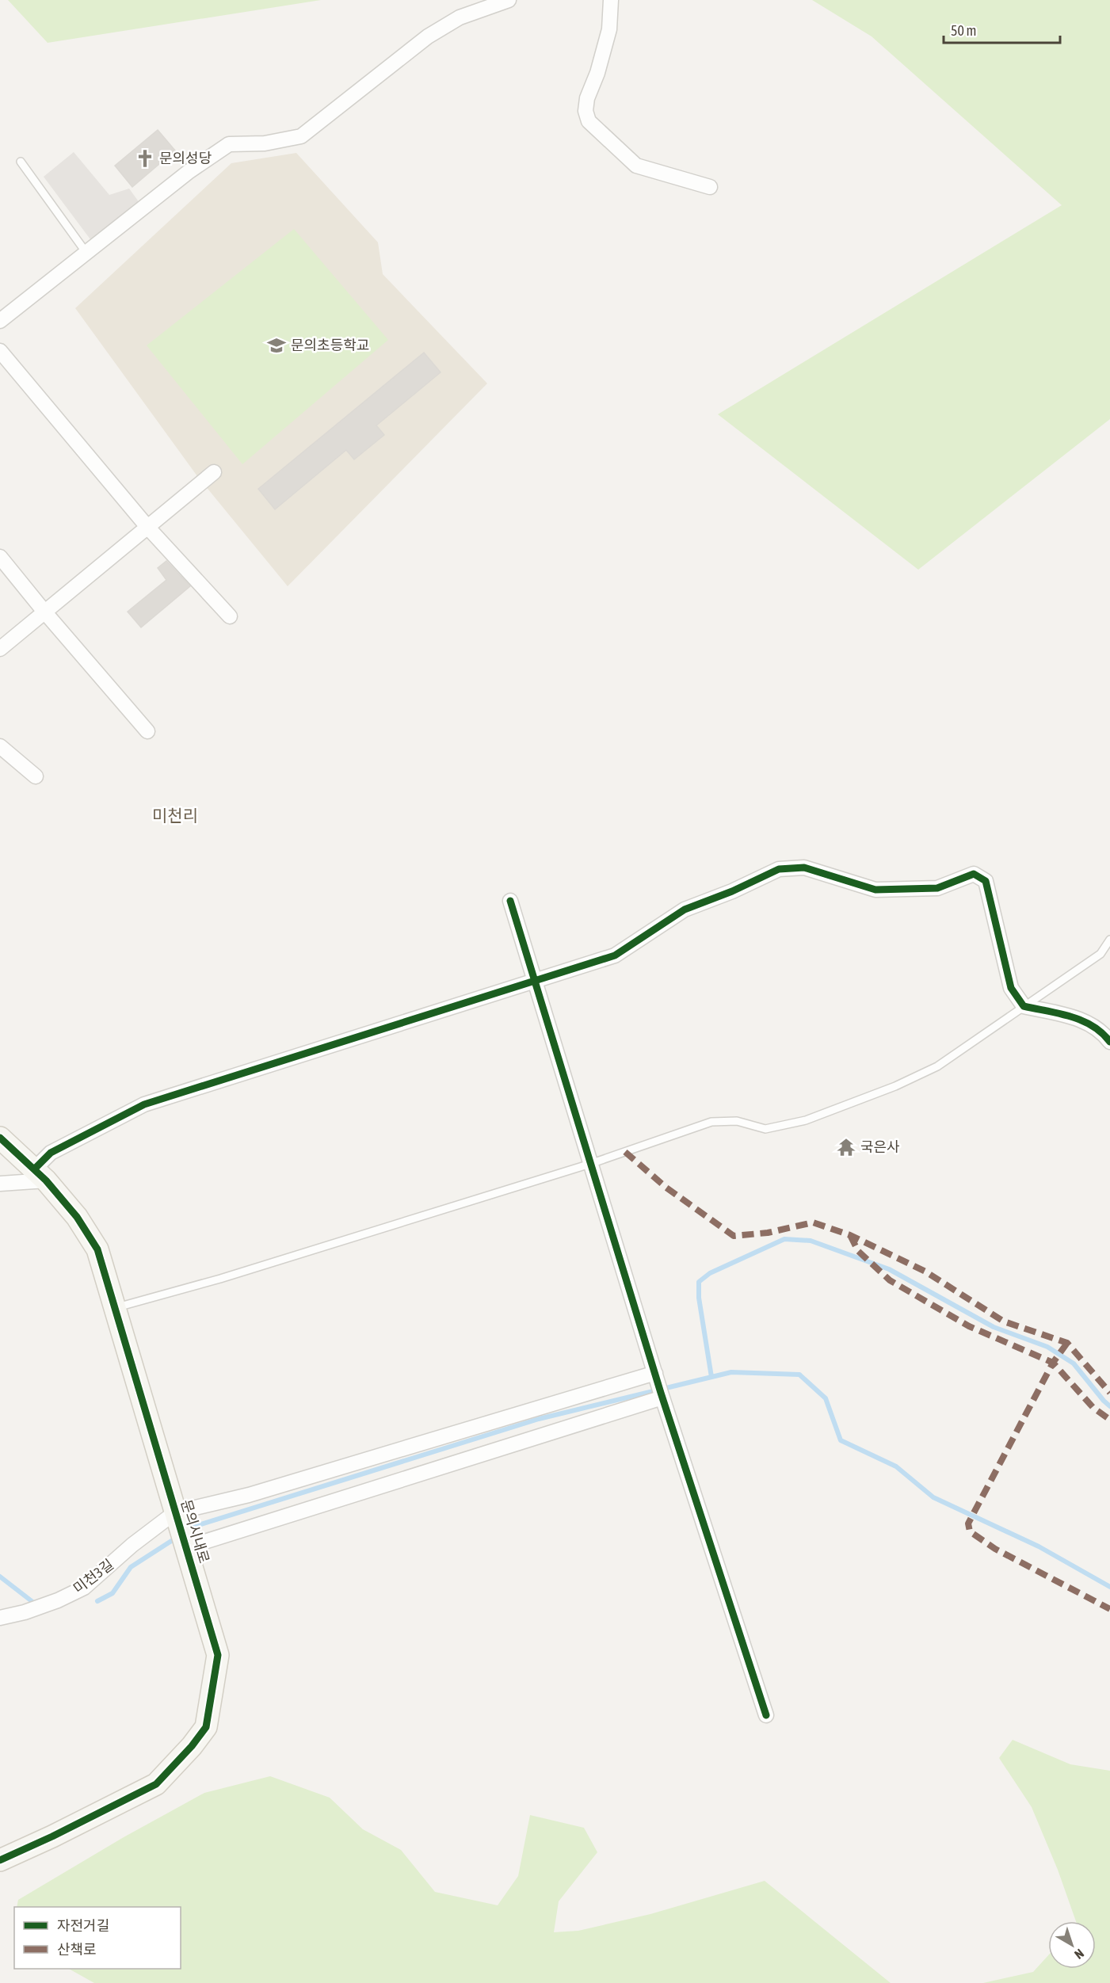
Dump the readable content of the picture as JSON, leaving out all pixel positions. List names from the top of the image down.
{
  "streets": {
    "street": ["문의시내로", "미천3길"]
  },
  "crossings": [
    ["문의시내로", "미천3길"]
  ],
  "districts": ["미천리"],
  "places": {
    "church": ["문의성당"],
    "school or university": ["문의초등학교"],
    "temple": ["국은사"]
  },
  "legend": ["자전거길", "산책로"],
  "scale_bar": "50 m",
  "north": "bottom right"
}
